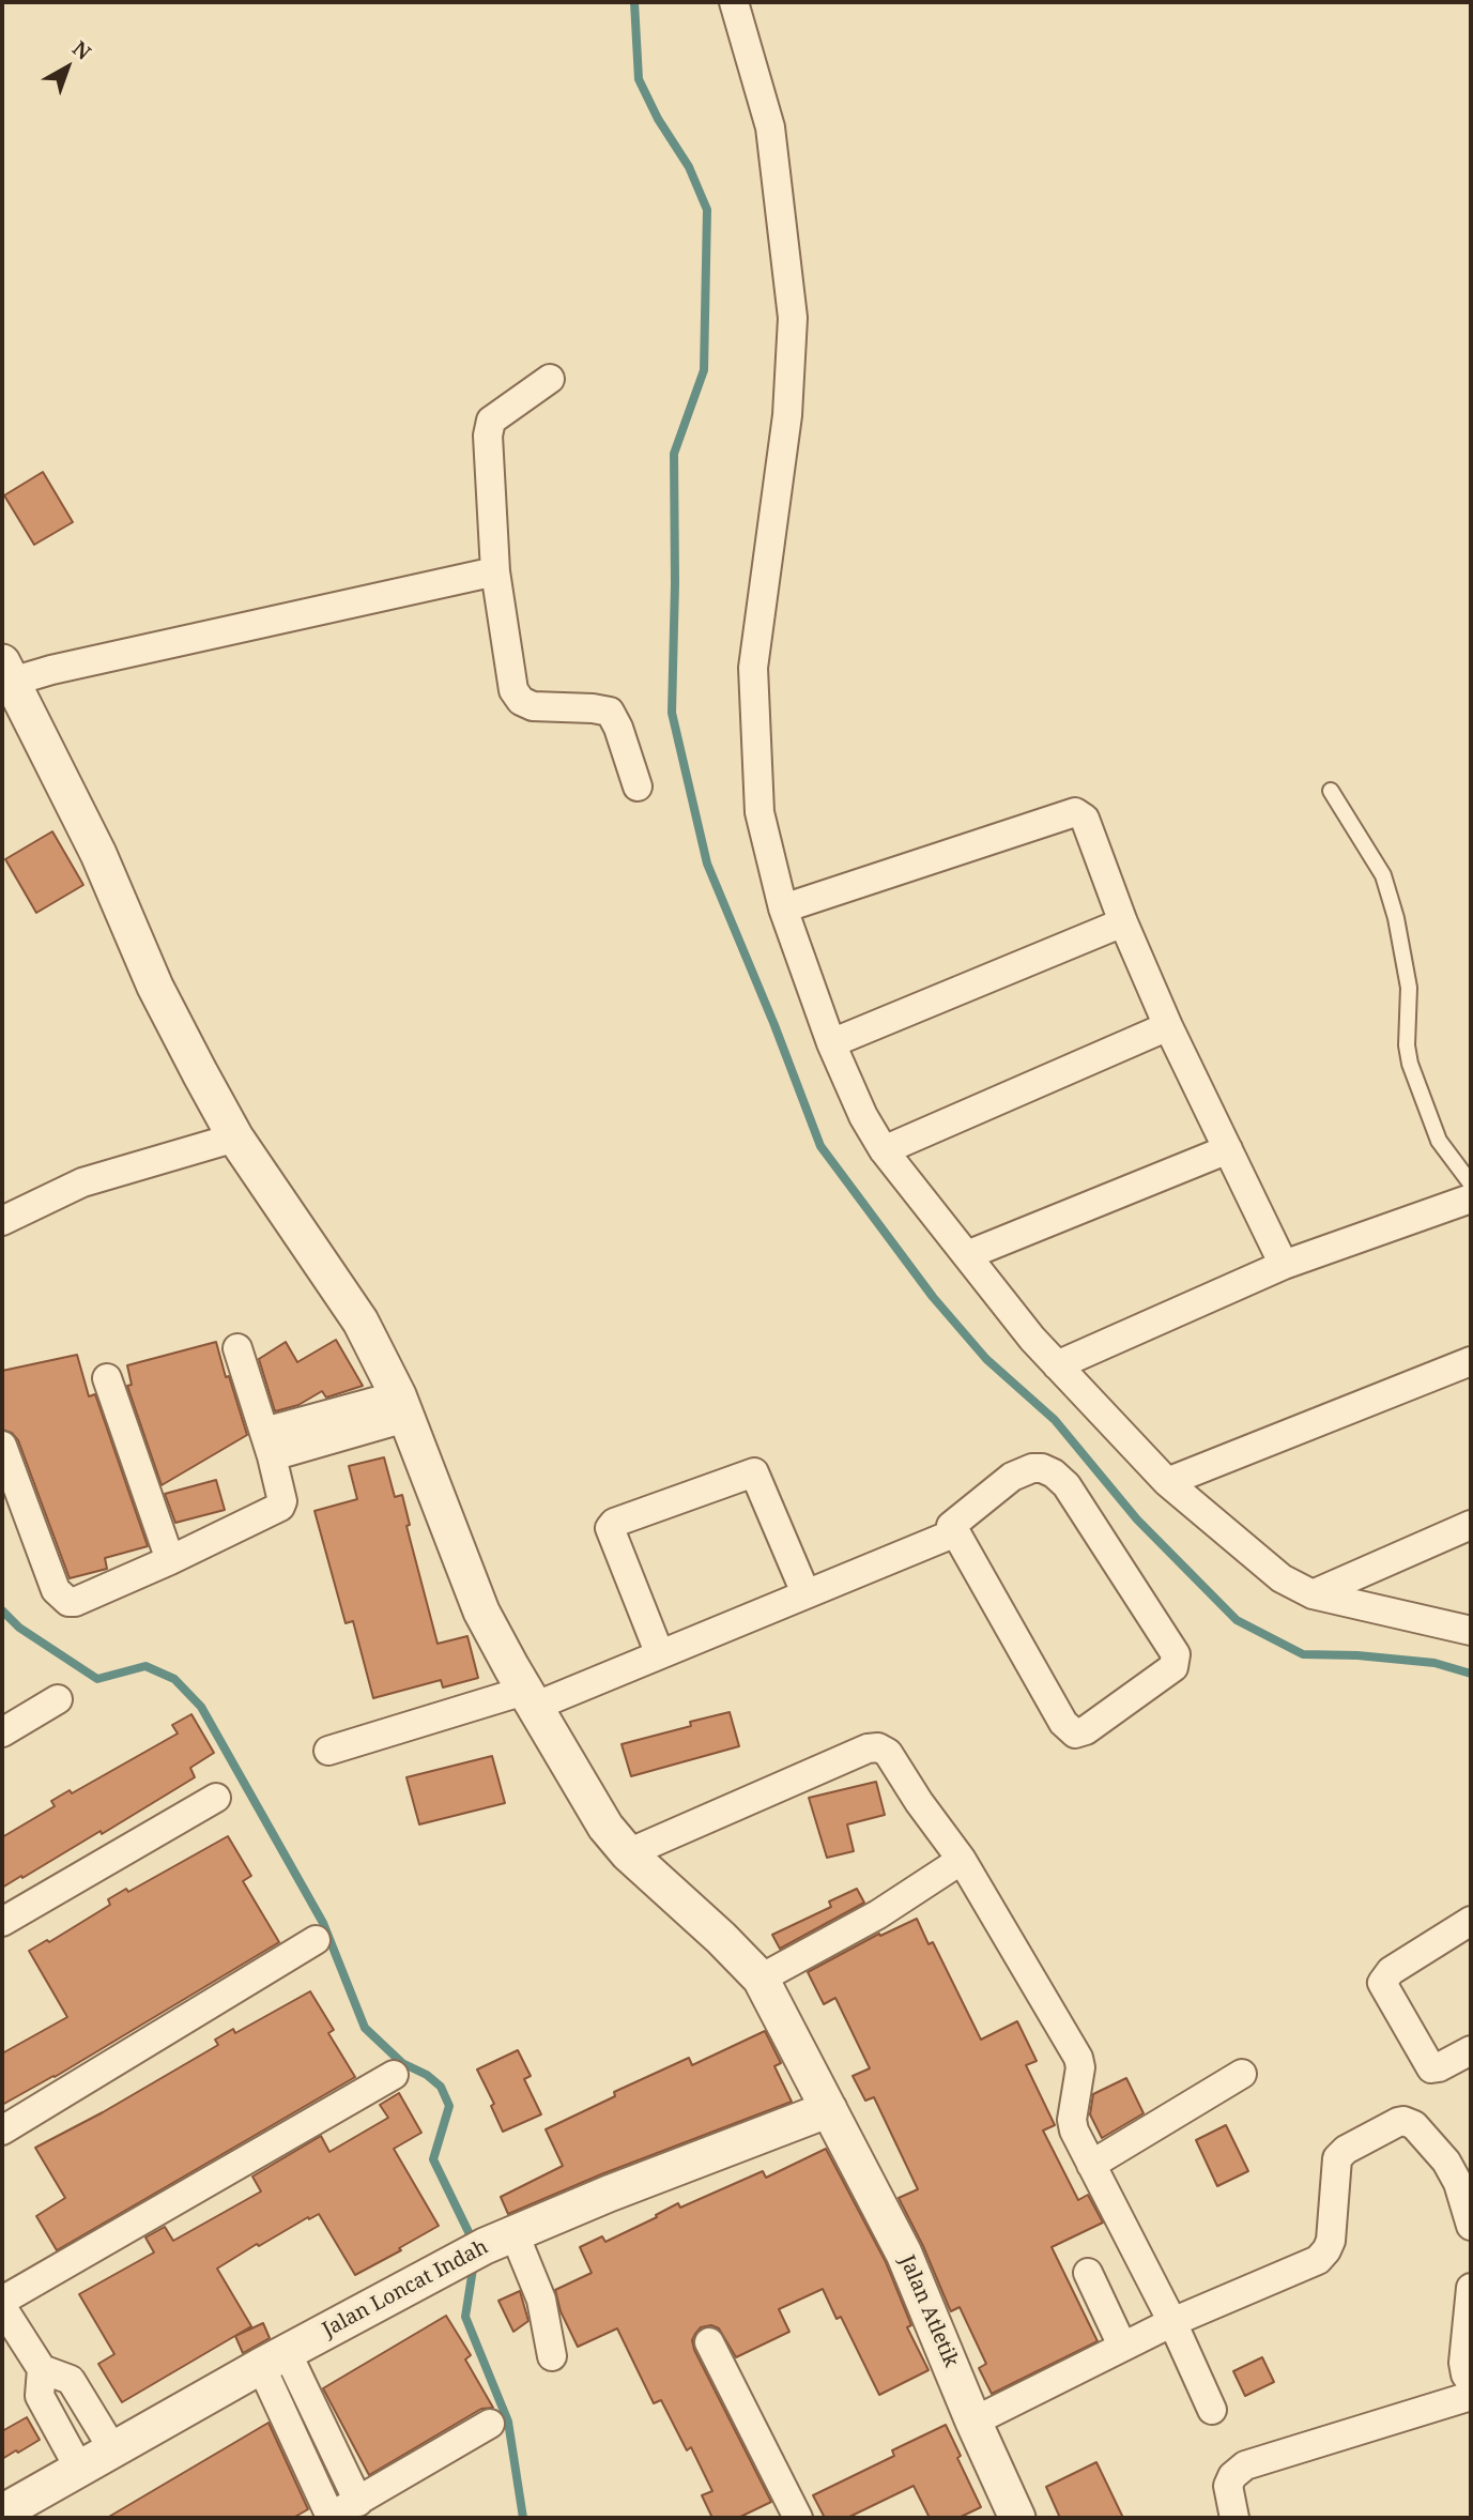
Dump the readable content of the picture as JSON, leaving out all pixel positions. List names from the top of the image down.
{
  "streets": {
    "street": ["Jalan Loncat Indah", "Jalan Atletik"]
  },
  "crossings": [
    ["Jalan Loncat Indah", "Jalan Atletik"]
  ],
  "north": "top right"
}
